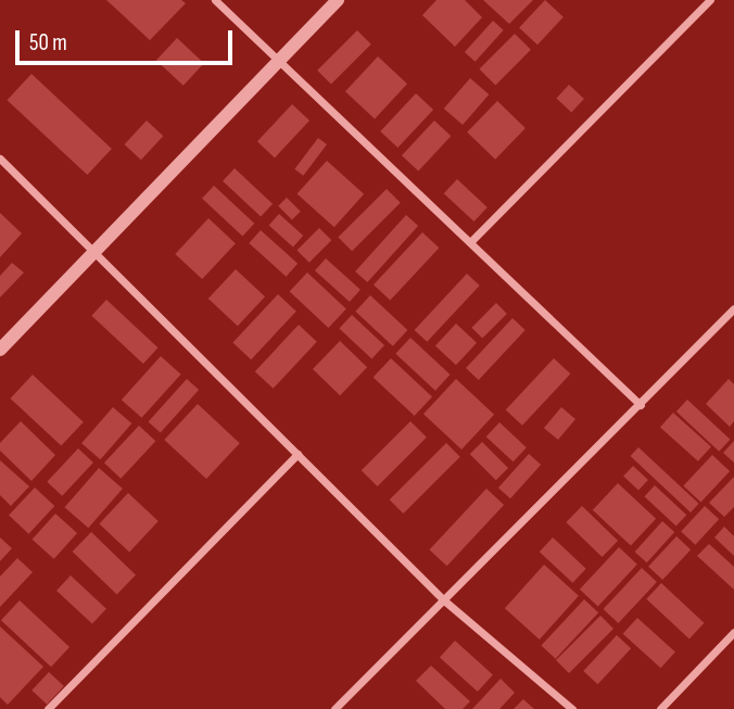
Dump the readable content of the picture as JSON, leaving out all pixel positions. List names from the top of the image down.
{
  "scale_bar": "50 m"
}
